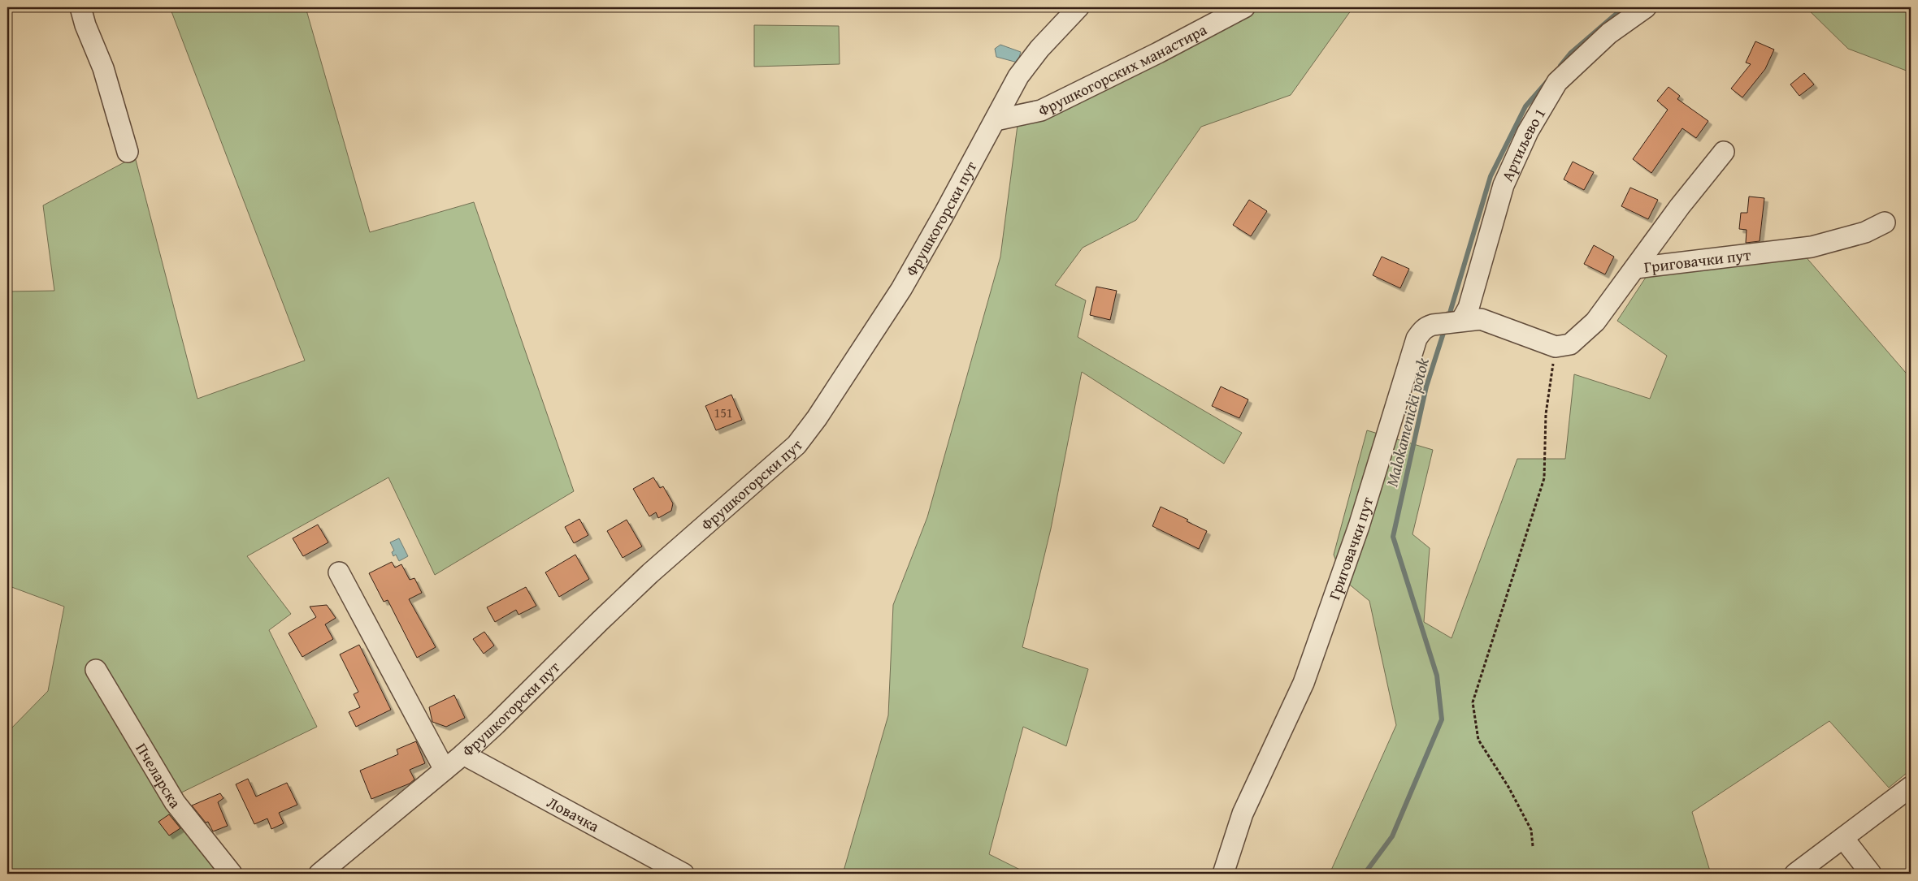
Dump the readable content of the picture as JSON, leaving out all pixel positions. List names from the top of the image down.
{
  "streets": {
    "street": [
      "Фрушкогорских манастира",
      "Артиљево 1",
      "Фрушкогорски пут",
      "Григовачки пут",
      "Пчеларска",
      "Ловачка"
    ]
  },
  "crossings": [
    ["Фрушкогорских манастира", "Фрушкогорски пут"],
    ["Артиљево 1", "Григовачки пут"],
    ["Фрушкогорски пут", "Ловачка"]
  ],
  "water": ["Malokamenicki potok"],
  "house_numbers": ["151"]
}
